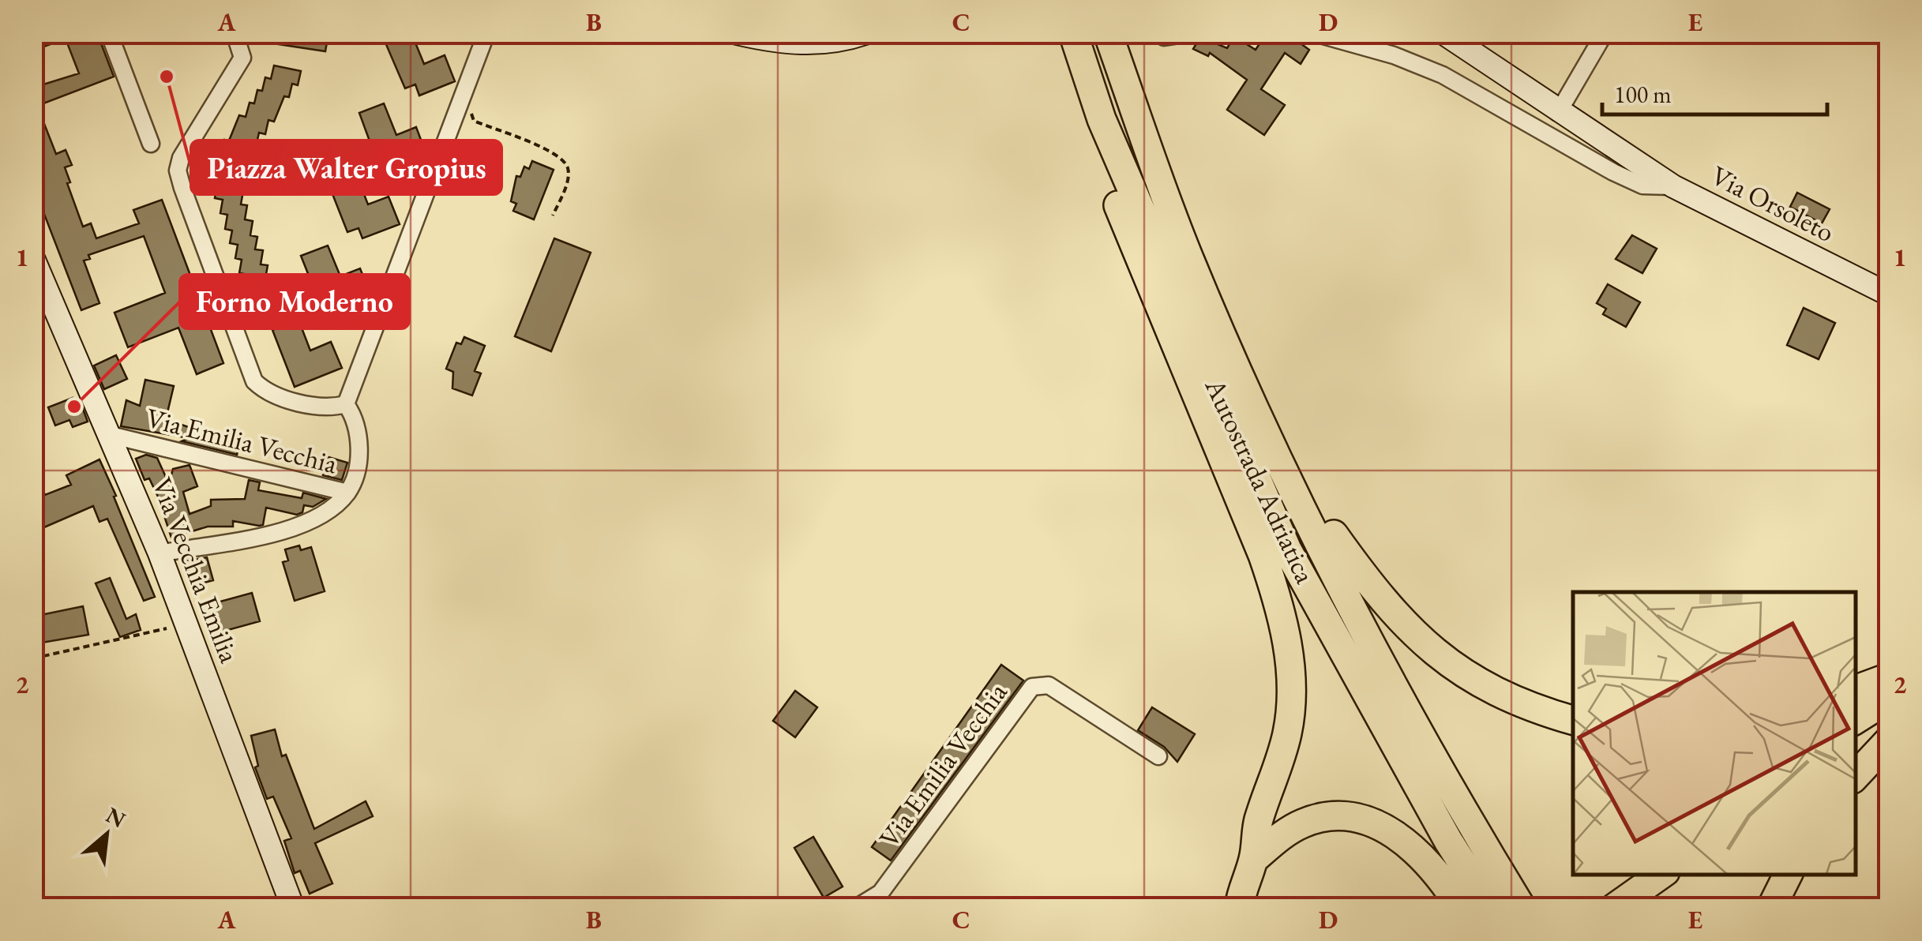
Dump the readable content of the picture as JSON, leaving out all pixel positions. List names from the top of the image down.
{
  "streets": {
    "highway": ["Autostrada Adriatica"],
    "street": ["Via Orsoleto", "Via Emilia Vecchia", "Via Vecchia Emilia"]
  },
  "crossings": [
    ["Via Emilia Vecchia", "Via Vecchia Emilia"]
  ],
  "places": ["Piazza Walter Gropius", "Forno Moderno"],
  "scale_bar": "100 m",
  "north": "top right",
  "grid": {
    "columns": [
      "A",
      "B",
      "C",
      "D",
      "E"
    ],
    "rows": ["1", "2"]
  }
}
